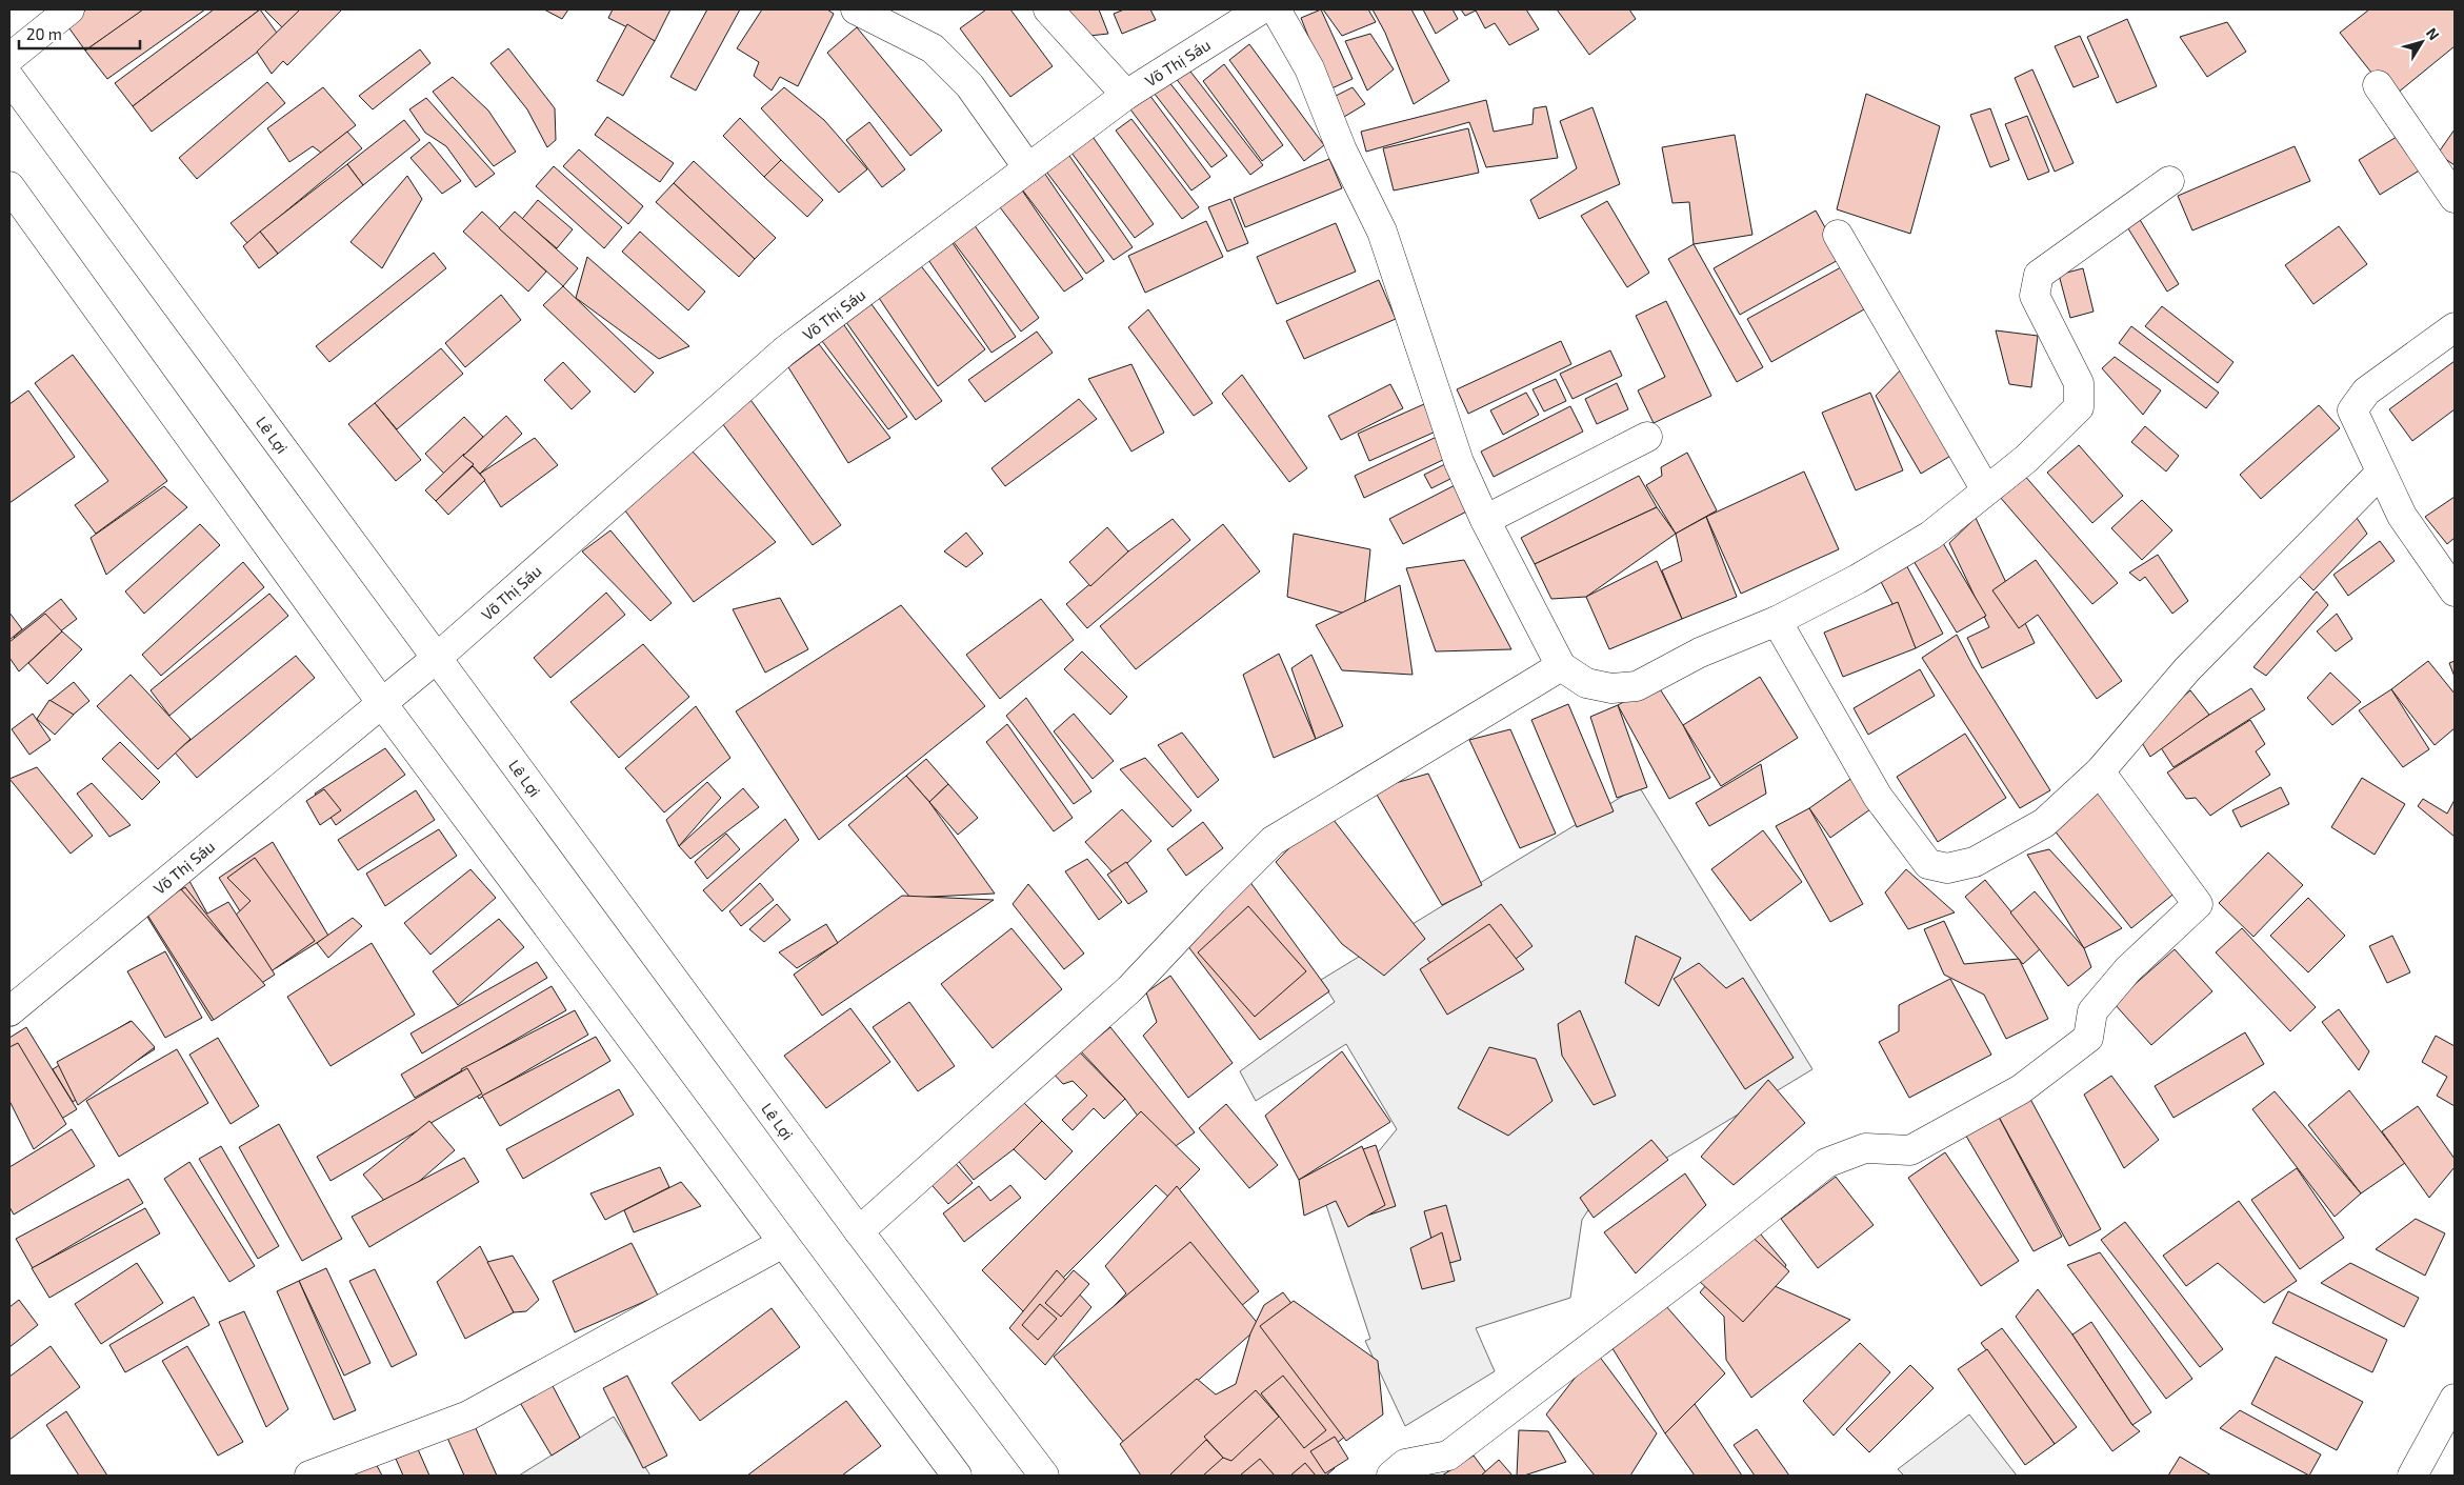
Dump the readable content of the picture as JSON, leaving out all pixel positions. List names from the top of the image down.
{
  "streets": {
    "street": ["Võ Thị Sáu", "Lê Lợi"]
  },
  "crossings": [
    ["Võ Thị Sáu", "Lê Lợi"]
  ],
  "scale_bar": "20 m",
  "north": "top right"
}
